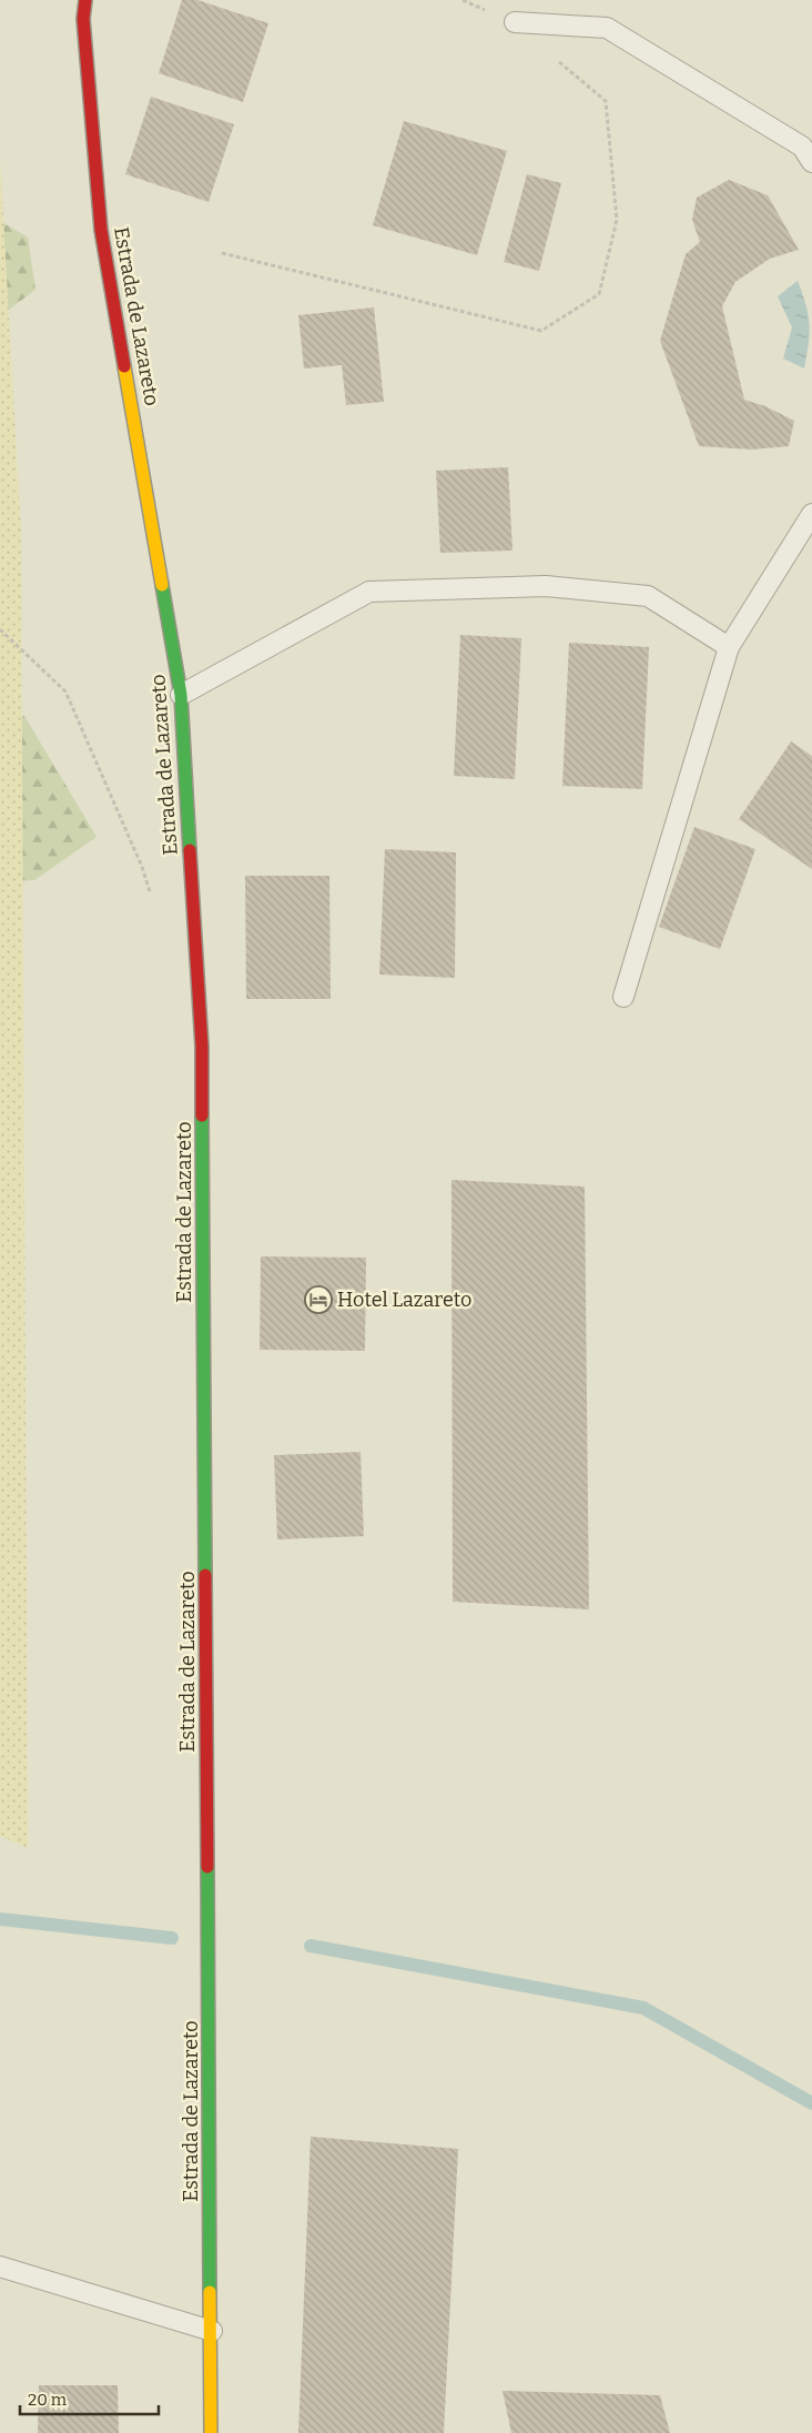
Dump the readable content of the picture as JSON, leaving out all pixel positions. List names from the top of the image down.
{
  "streets": {
    "street": ["Estrada de Lazareto"]
  },
  "places": {
    "hotel": ["Hotel Lazareto"]
  },
  "scale_bar": "20 m"
}
